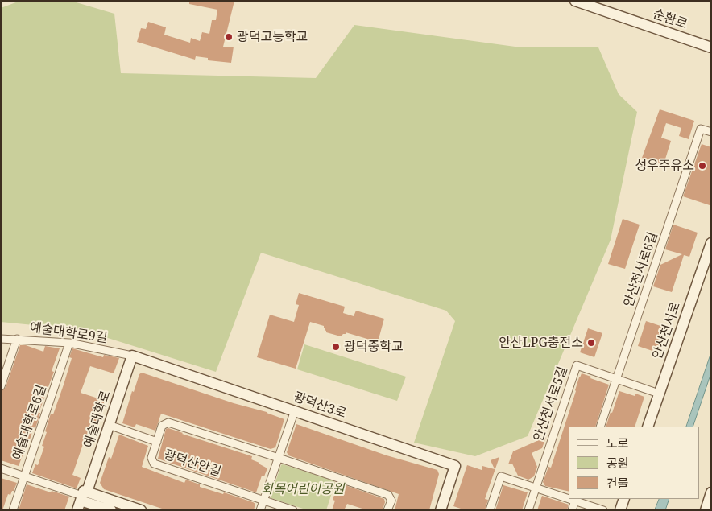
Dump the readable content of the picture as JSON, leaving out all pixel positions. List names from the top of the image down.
{
  "streets": {
    "street": [
      "순환로",
      "안산천서로6길",
      "안산천서로",
      "예술대학로9길",
      "안산천서로5길",
      "광덕산3로",
      "예술대학로",
      "예술대학로6길",
      "광덕산안길"
    ]
  },
  "crossings": [
    ["안산천서로6길", "안산천서로5길"],
    ["안산천서로", "안산천서로5길"],
    ["예술대학로9길", "광덕산3로"],
    ["예술대학로9길", "예술대학로"],
    ["예술대학로9길", "예술대학로6길"],
    ["광덕산3로", "예술대학로"]
  ],
  "parks": ["화목어린이공원"],
  "places": [
    "광덕고등학교",
    "성우주유소",
    "안산LPG충전소",
    "광덕중학교"
  ],
  "legend": ["도로", "공원", "건물"]
}
